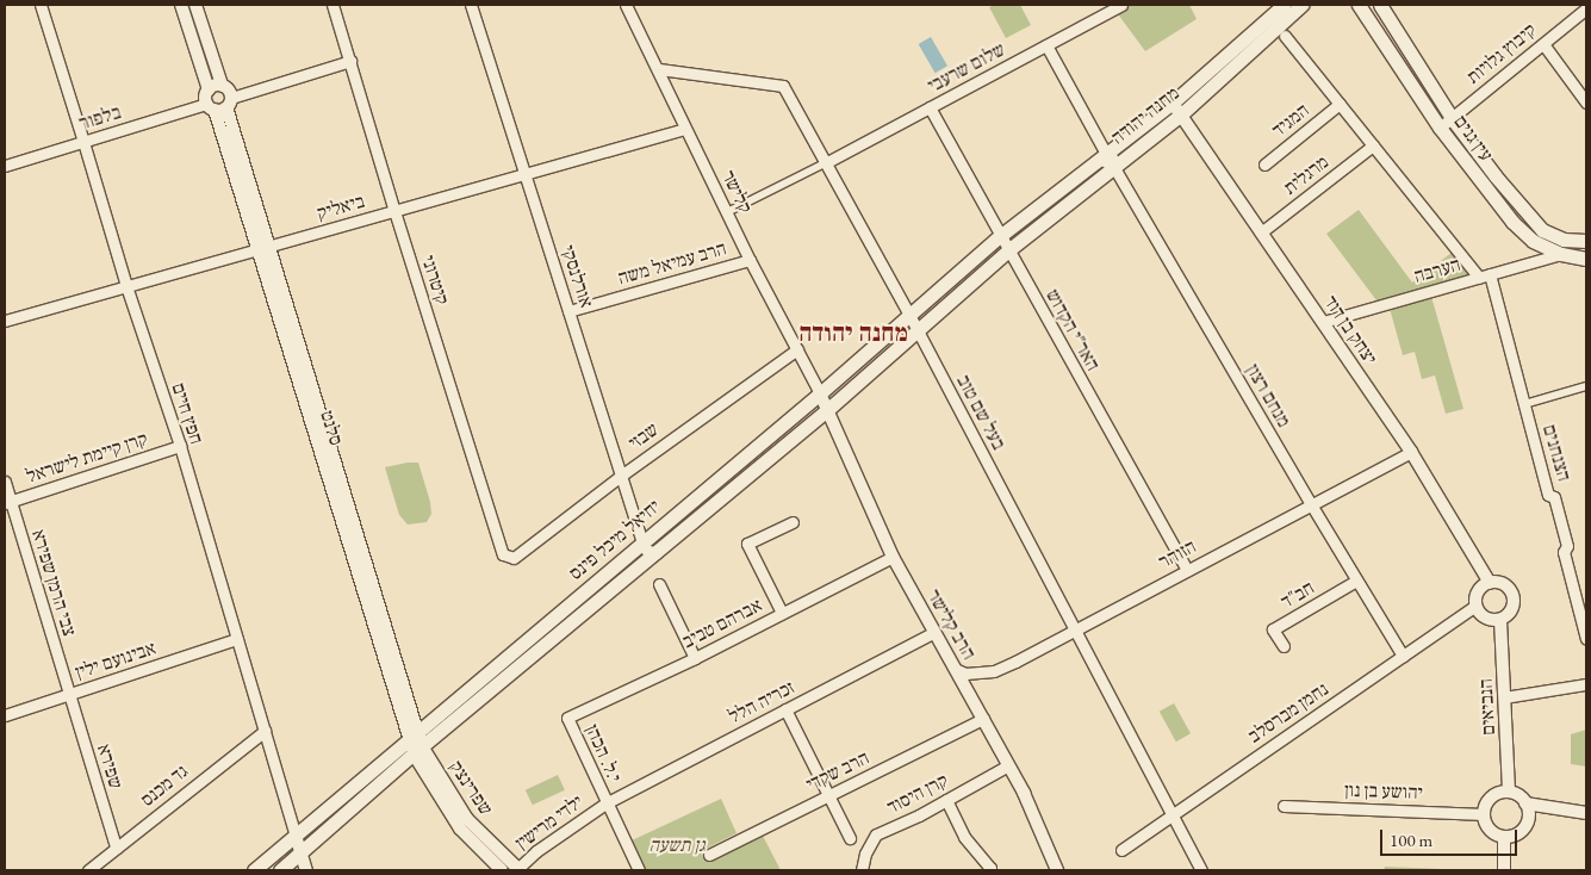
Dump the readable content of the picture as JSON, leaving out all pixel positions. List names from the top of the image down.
{
  "streets": {
    "main road": ["מחנה יהודה", "עין גנים", "יחיאל מיכל פינס"],
    "street": [
      "קיבוץ גלויות",
      "שלום שרעבי",
      "בלפור",
      "המגיד",
      "מרגלית",
      "קלישר",
      "ביאליק",
      "הרב עמיאל משה",
      "הערבה",
      "אורלנסקי",
      "קיטרוני",
      "האר\"י הקדוש",
      "יצחק בן דוד",
      "מנחם רצון",
      "בעל שם טוב",
      "חפץ חיים",
      "סלנט",
      "שבזי",
      "הצנחנים",
      "קרן קיימת לישראל",
      "הזוהר",
      "צבי הרמן שפירא",
      "חב\"ד",
      "אברהם טביב",
      "הרב קלישר",
      "אבינועם ילין",
      "זכריה הלל",
      "הנביאים",
      "נחמן מברסלב",
      "י.ל. הכהן",
      "שפירא",
      "הרב שקדי",
      "גד מכנס",
      "שפרינצק",
      "יהושע בן נון",
      "קרן היסוד",
      "ילדי מרישין"
    ]
  },
  "crossings": [
    ["קיבוץ גלויות", "עין גנים"],
    ["שלום שרעבי", "האר\"י הקדוש"],
    ["שלום שרעבי", "מנחם רצון"],
    ["שלום שרעבי", "בעל שם טוב"],
    ["מחנה יהודה", "האר\"י הקדוש"],
    ["מחנה יהודה", "יצחק בן דוד"],
    ["מחנה יהודה", "מנחם רצון"],
    ["מחנה יהודה", "יחיאל מיכל פינס"],
    ["בלפור", "קיטרוני"],
    ["בלפור", "חפץ חיים"],
    ["בלפור", "סלנט"],
    ["המגיד", "הצנחנים"],
    ["עין גנים", "הערבה"],
    ["מרגלית", "יצחק בן דוד"],
    ["מרגלית", "הצנחנים"],
    ["קלישר", "ביאליק"],
    ["קלישר", "הרב עמיאל משה"],
    ["קלישר", "בעל שם טוב"],
    ["קלישר", "שבזי"],
    ["קלישר", "יחיאל מיכל פינס"],
    ["קלישר", "הרב קלישר"],
    ["ביאליק", "אורלנסקי"],
    ["ביאליק", "קיטרוני"],
    ["ביאליק", "חפץ חיים"],
    ["ביאליק", "סלנט"],
    ["הרב עמיאל משה", "אורלנסקי"],
    ["הערבה", "יצחק בן דוד"],
    ["הערבה", "הצנחנים"],
    ["אורלנסקי", "שבזי"],
    ["אורלנסקי", "יחיאל מיכל פינס"],
    ["קיטרוני", "שבזי"],
    ["האר\"י הקדוש", "יחיאל מיכל פינס"],
    ["האר\"י הקדוש", "הזוהר"],
    ["יצחק בן דוד", "הזוהר"],
    ["יצחק בן דוד", "הנביאים"],
    ["יצחק בן דוד", "נחמן מברסלב"],
    ["מנחם רצון", "הזוהר"],
    ["מנחם רצון", "חב\"ד"],
    ["מנחם רצון", "נחמן מברסלב"],
    ["בעל שם טוב", "יחיאל מיכל פינס"],
    ["בעל שם טוב", "הזוהר"],
    ["בעל שם טוב", "נחמן מברסלב"],
    ["חפץ חיים", "קרן קיימת לישראל"],
    ["חפץ חיים", "יחיאל מיכל פינס"],
    ["חפץ חיים", "אבינועם ילין"],
    ["חפץ חיים", "גד מכנס"],
    ["סלנט", "יחיאל מיכל פינס"],
    ["סלנט", "שפרינצק"],
    ["קרן קיימת לישראל", "צבי הרמן שפירא"],
    ["יחיאל מיכל פינס", "הרב קלישר"],
    ["יחיאל מיכל פינס", "שפרינצק"],
    ["הזוהר", "הרב קלישר"],
    ["צבי הרמן שפירא", "אבינועם ילין"],
    ["צבי הרמן שפירא", "שפירא"],
    ["אברהם טביב", "הרב קלישר"],
    ["אברהם טביב", "י.ל. הכהן"],
    ["הרב קלישר", "זכריה הלל"],
    ["הרב קלישר", "הרב שקדי"],
    ["הרב קלישר", "קרן היסוד"],
    ["אבינועם ילין", "שפירא"],
    ["זכריה הלל", "י.ל. הכהן"],
    ["זכריה הלל", "ילדי מרישין"],
    ["הנביאים", "נחמן מברסלב"],
    ["הנביאים", "יהושע בן נון"],
    ["י.ל. הכהן", "ילדי מרישין"],
    ["שפירא", "גד מכנס"],
    ["שפרינצק", "ילדי מרישין"]
  ],
  "districts": ["מחנה יהודה"],
  "parks": ["גן תשעה"],
  "scale_bar": "100 m"
}
